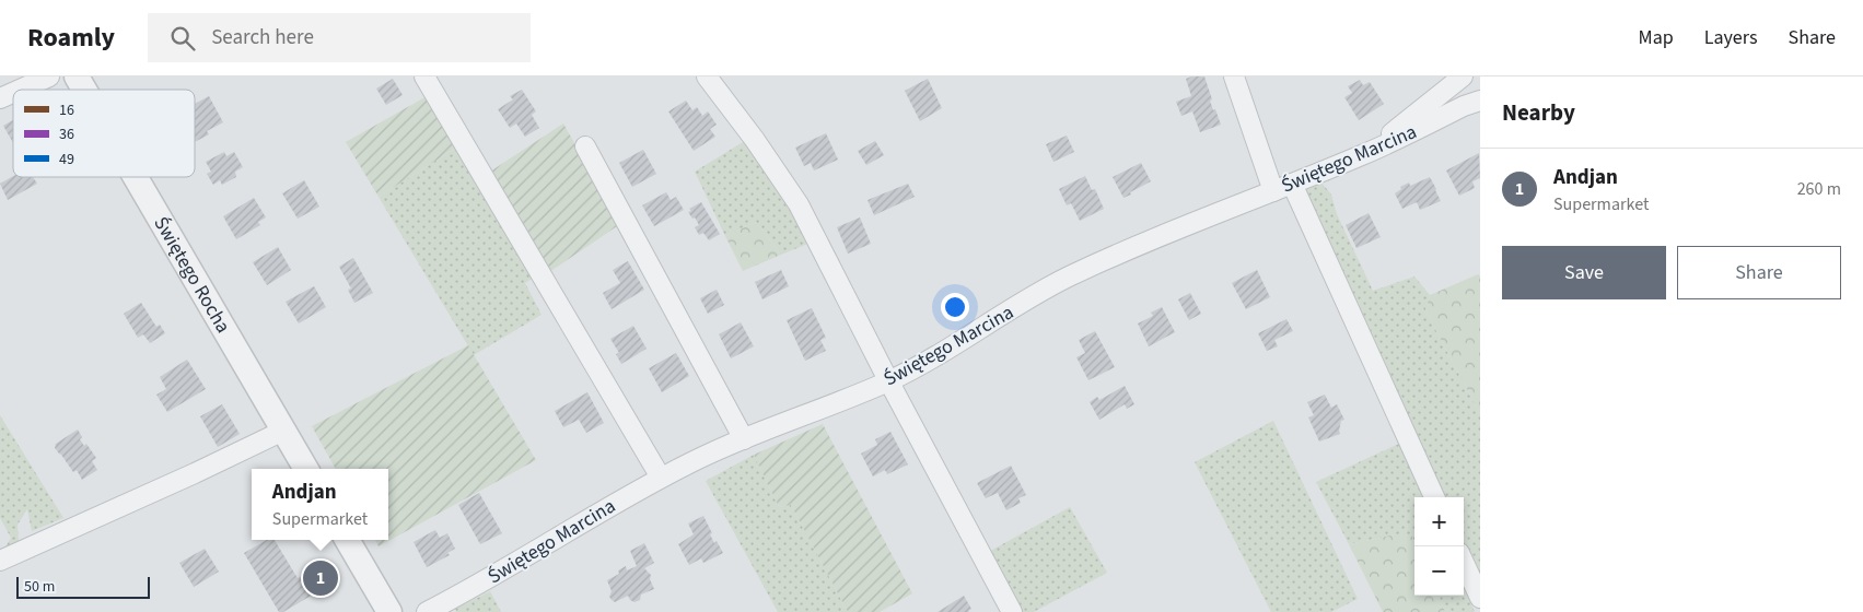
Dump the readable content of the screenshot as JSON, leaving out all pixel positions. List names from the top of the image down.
{
  "streets": {
    "street": ["Świętego Marcina", "Świętego Rocha"]
  },
  "legend": ["16", "36", "49"],
  "scale_bar": "50 m",
  "page": {
    "header": "Roamly",
    "search": "Search here",
    "nav": ["Map", "Layers", "Share"],
    "heading": "Nearby",
    "list": [
      {
        "mark": "1",
        "name": "Andjan",
        "note": "Supermarket",
        "value": "260 m"
      }
    ],
    "buttons": ["Save", "Share"],
    "popup": ["Andjan", "Supermarket"],
    "map_buttons": ["+", "−"],
    "pins": "1",
    "scale": "50 m"
  }
}
